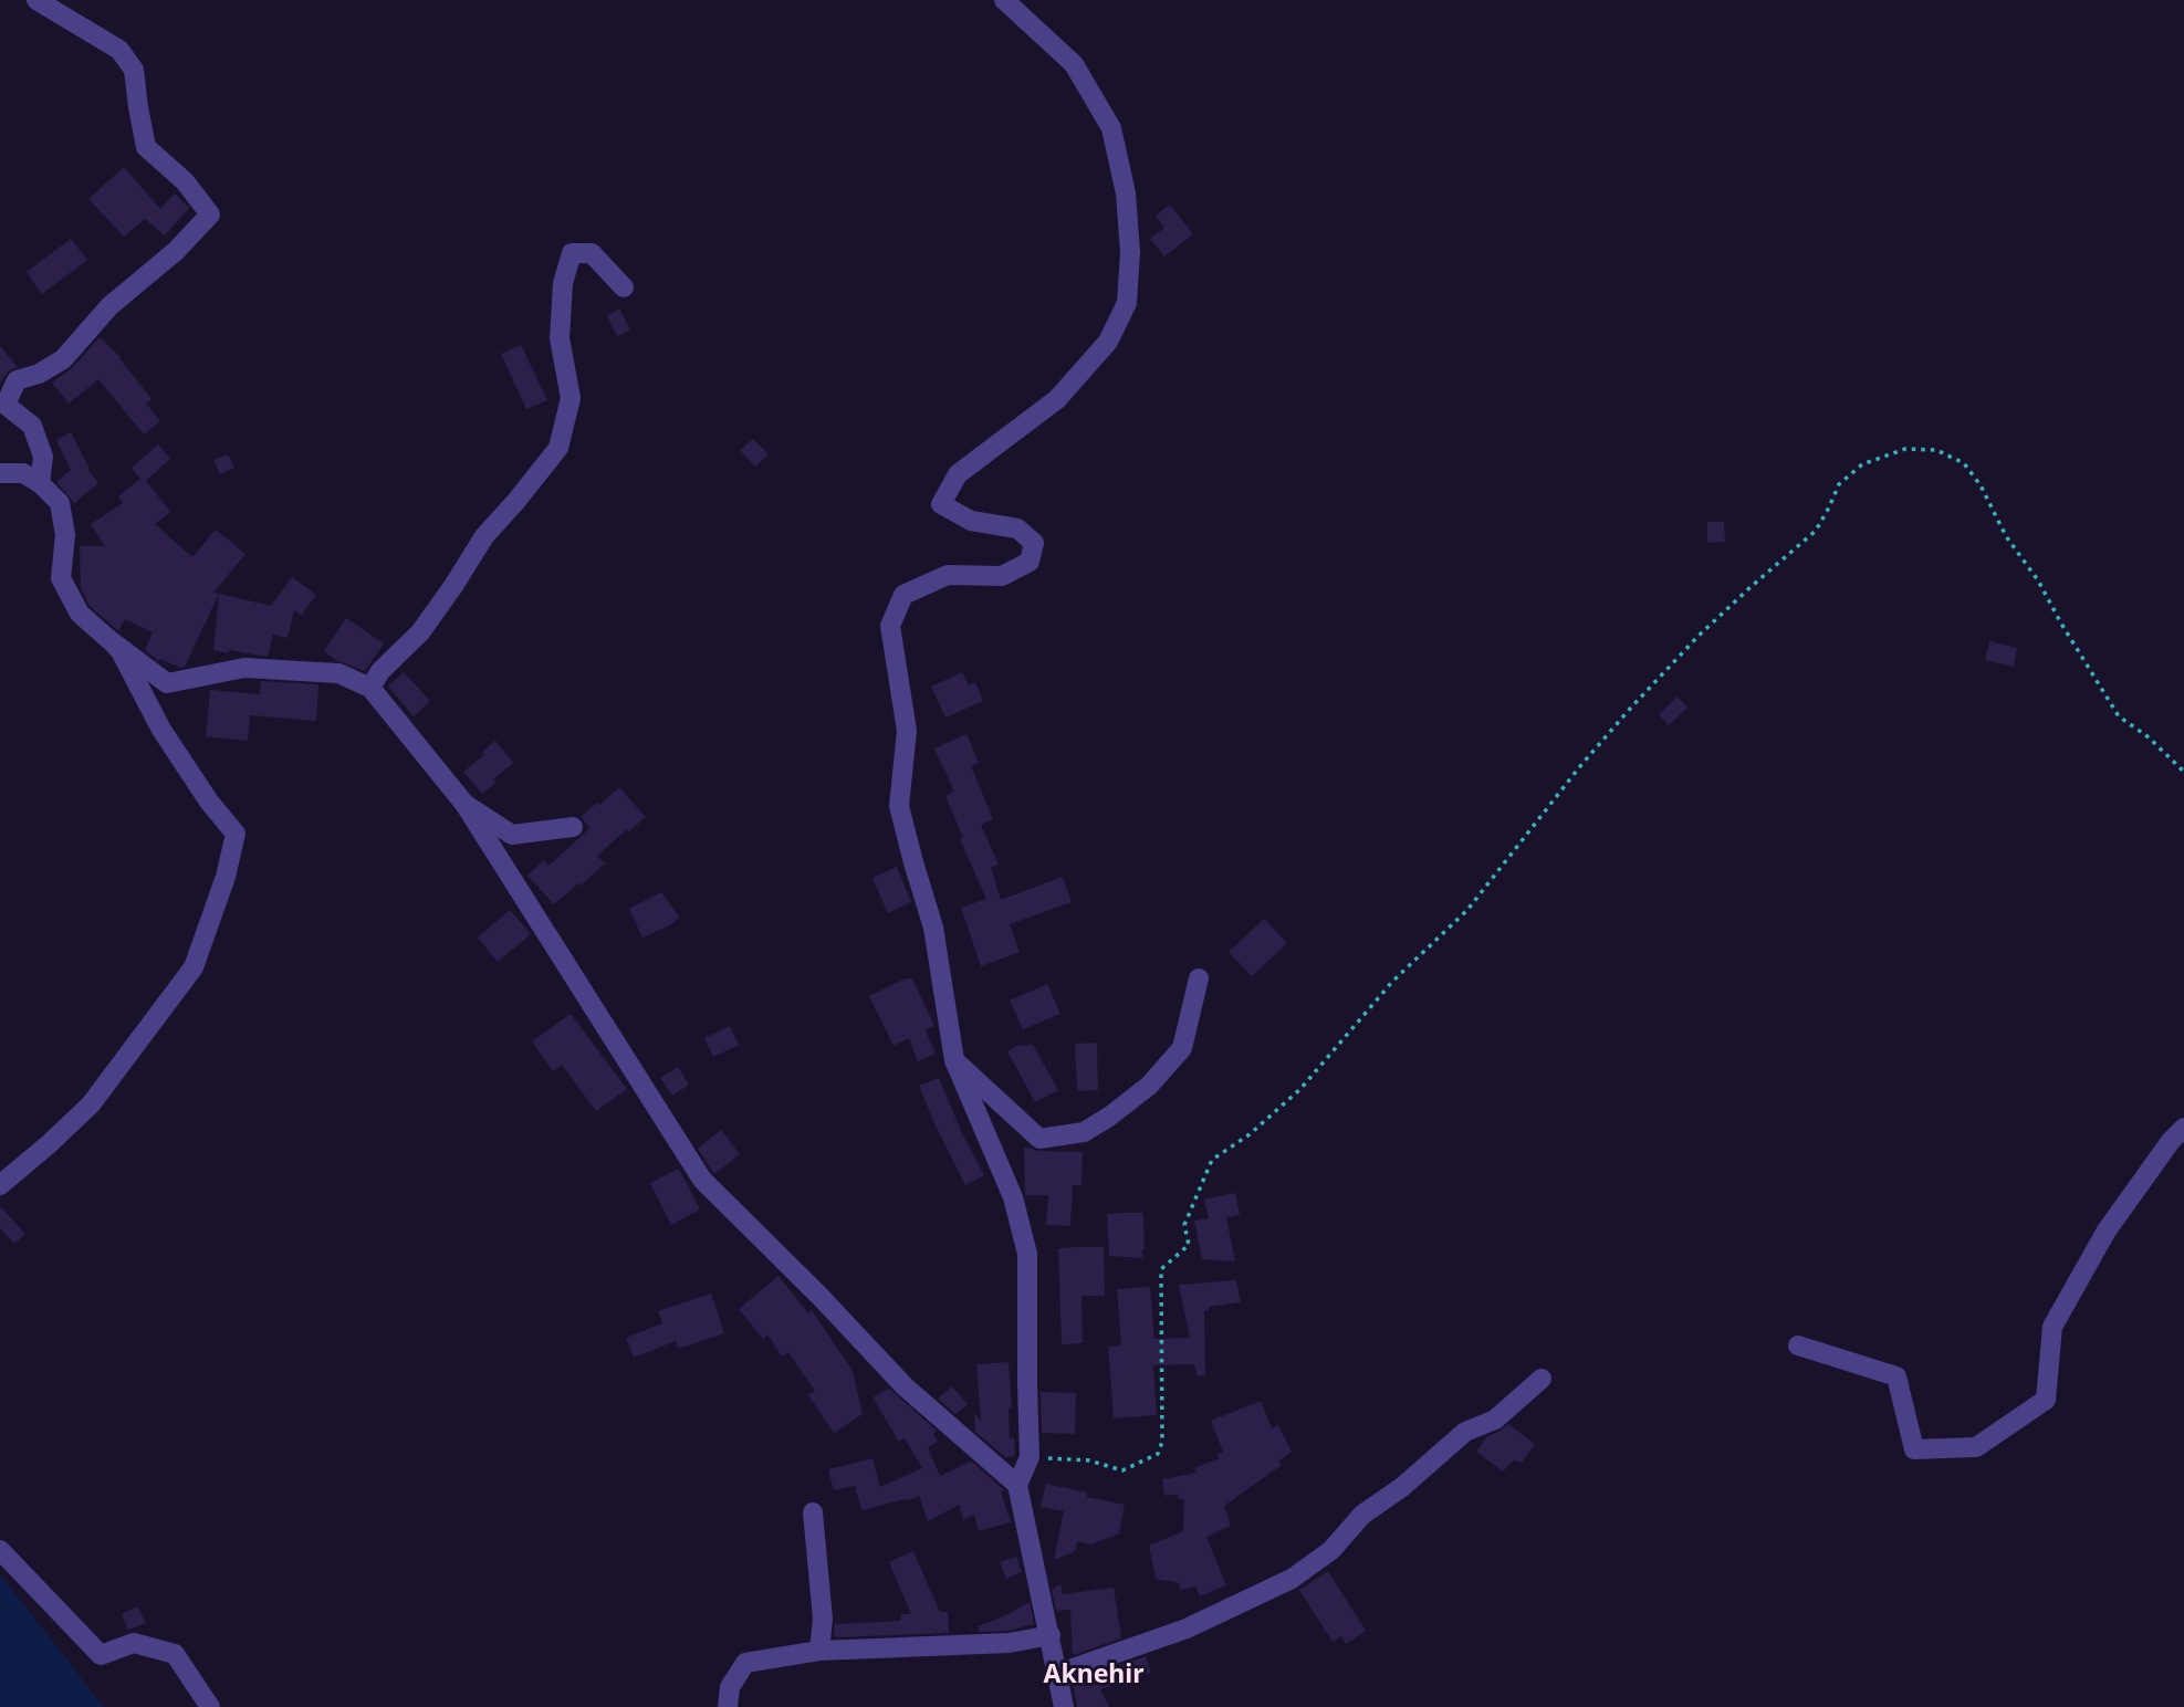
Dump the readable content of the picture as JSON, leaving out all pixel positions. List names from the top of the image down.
{
  "districts": ["Aknehir"]
}
